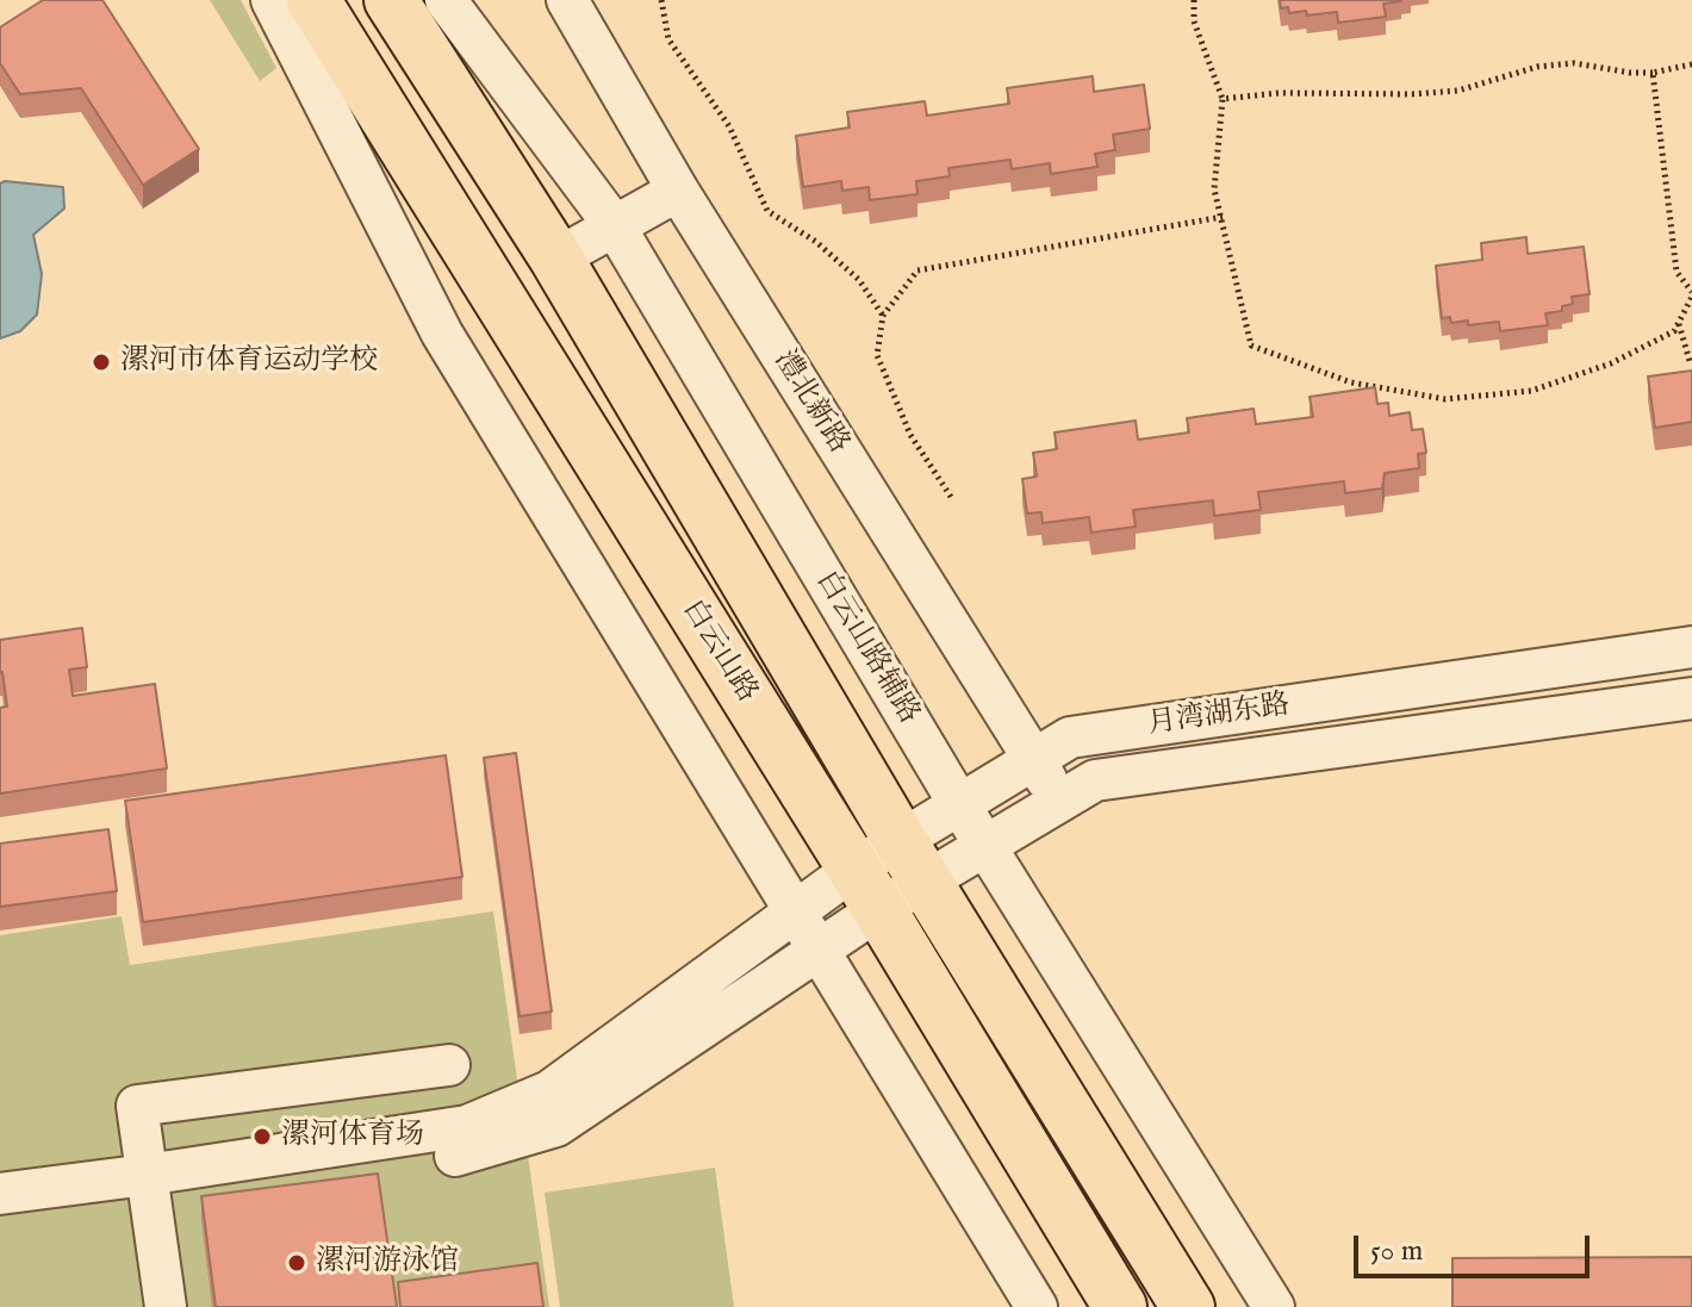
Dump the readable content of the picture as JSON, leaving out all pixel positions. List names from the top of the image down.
{
  "streets": {
    "highway": ["白云山路"],
    "street": ["澧北新路", "白云山路辅路", "月湾湖东路"]
  },
  "crossings": [
    ["澧北新路", "月湾湖东路"],
    ["白云山路辅路", "月湾湖东路"],
    ["白云山路", "月湾湖东路"]
  ],
  "places": ["漯河市体育运动学校", "漯河体育场", "漯河游泳馆"],
  "scale_bar": "50 m"
}
